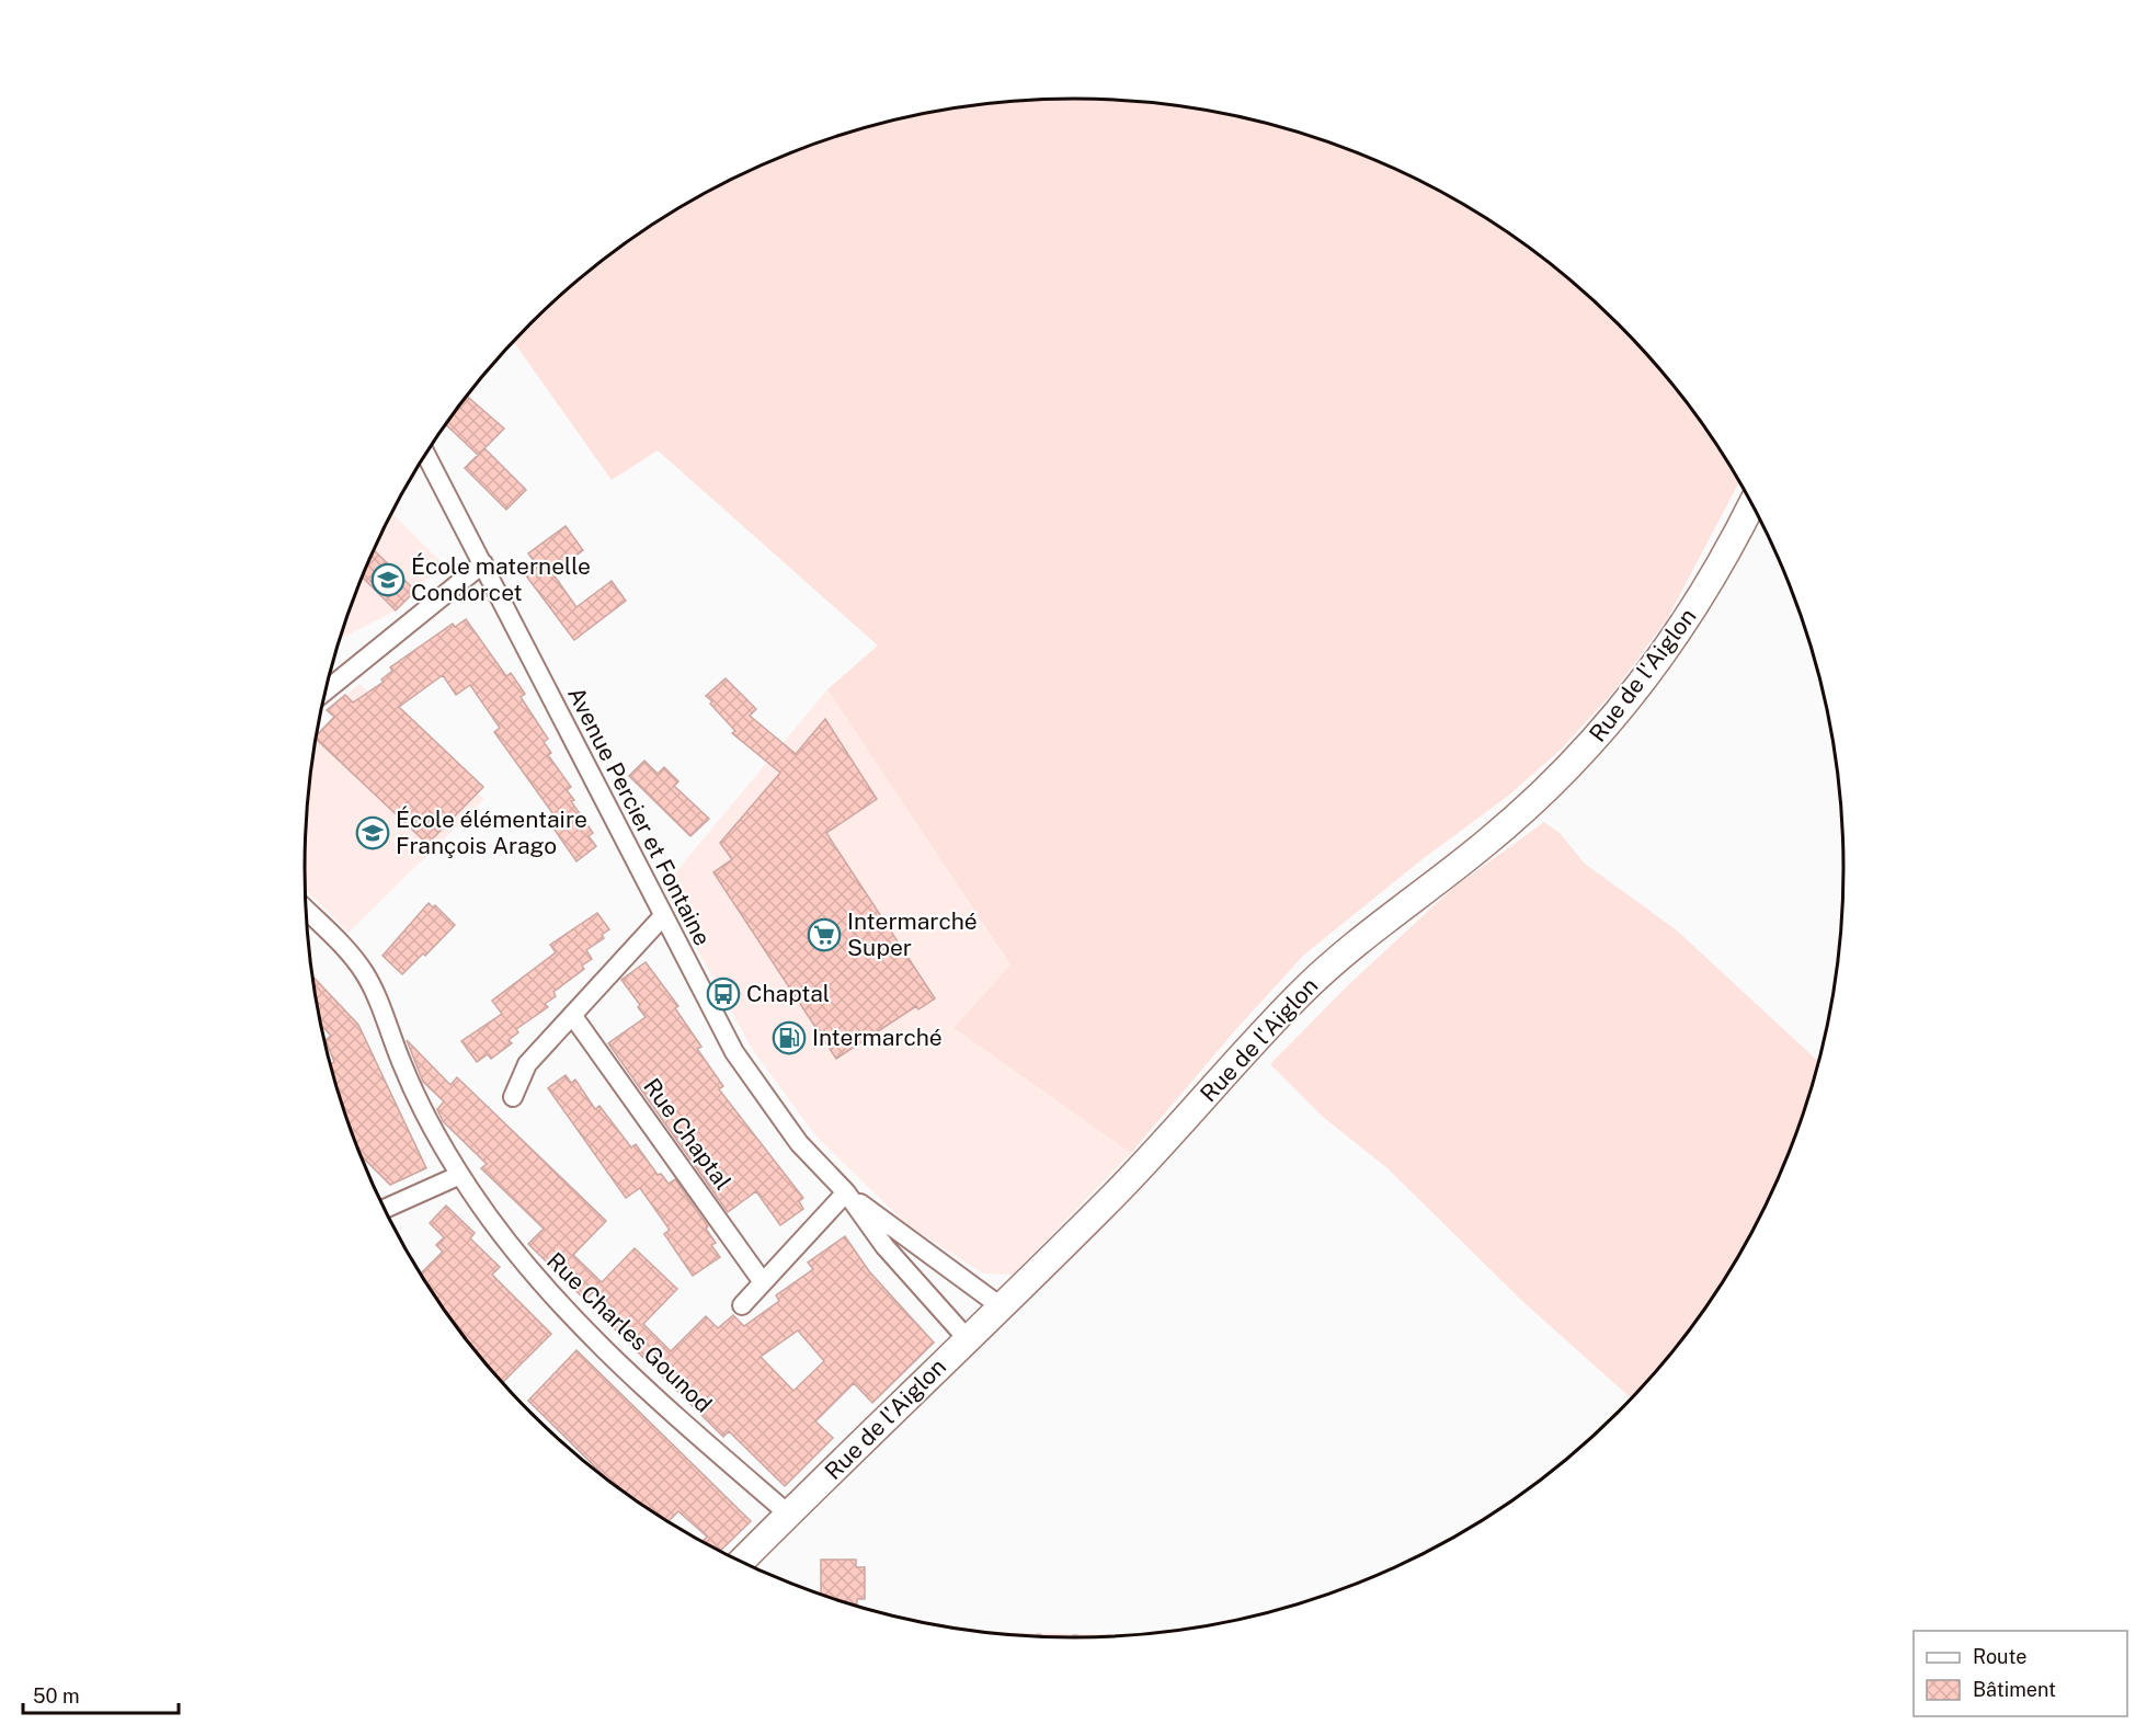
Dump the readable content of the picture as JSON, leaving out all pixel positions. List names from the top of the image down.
{
  "streets": {
    "main road": ["Rue de l'Aiglon"],
    "street": ["Avenue Percier et Fontaine", "Rue Chaptal", "Rue Charles Gounod"]
  },
  "crossings": [
    ["Rue de l'Aiglon", "Avenue Percier et Fontaine"],
    ["Rue de l'Aiglon", "Rue Charles Gounod"]
  ],
  "places": {
    "school or university": ["École maternelle Condorcet", "École élémentaire François Arago"],
    "supermarket": ["Intermarché Super"],
    "bus stop": ["Chaptal"],
    "fuel station": ["Intermarché"]
  },
  "legend": ["Route", "Bâtiment"],
  "scale_bar": "50 m"
}
